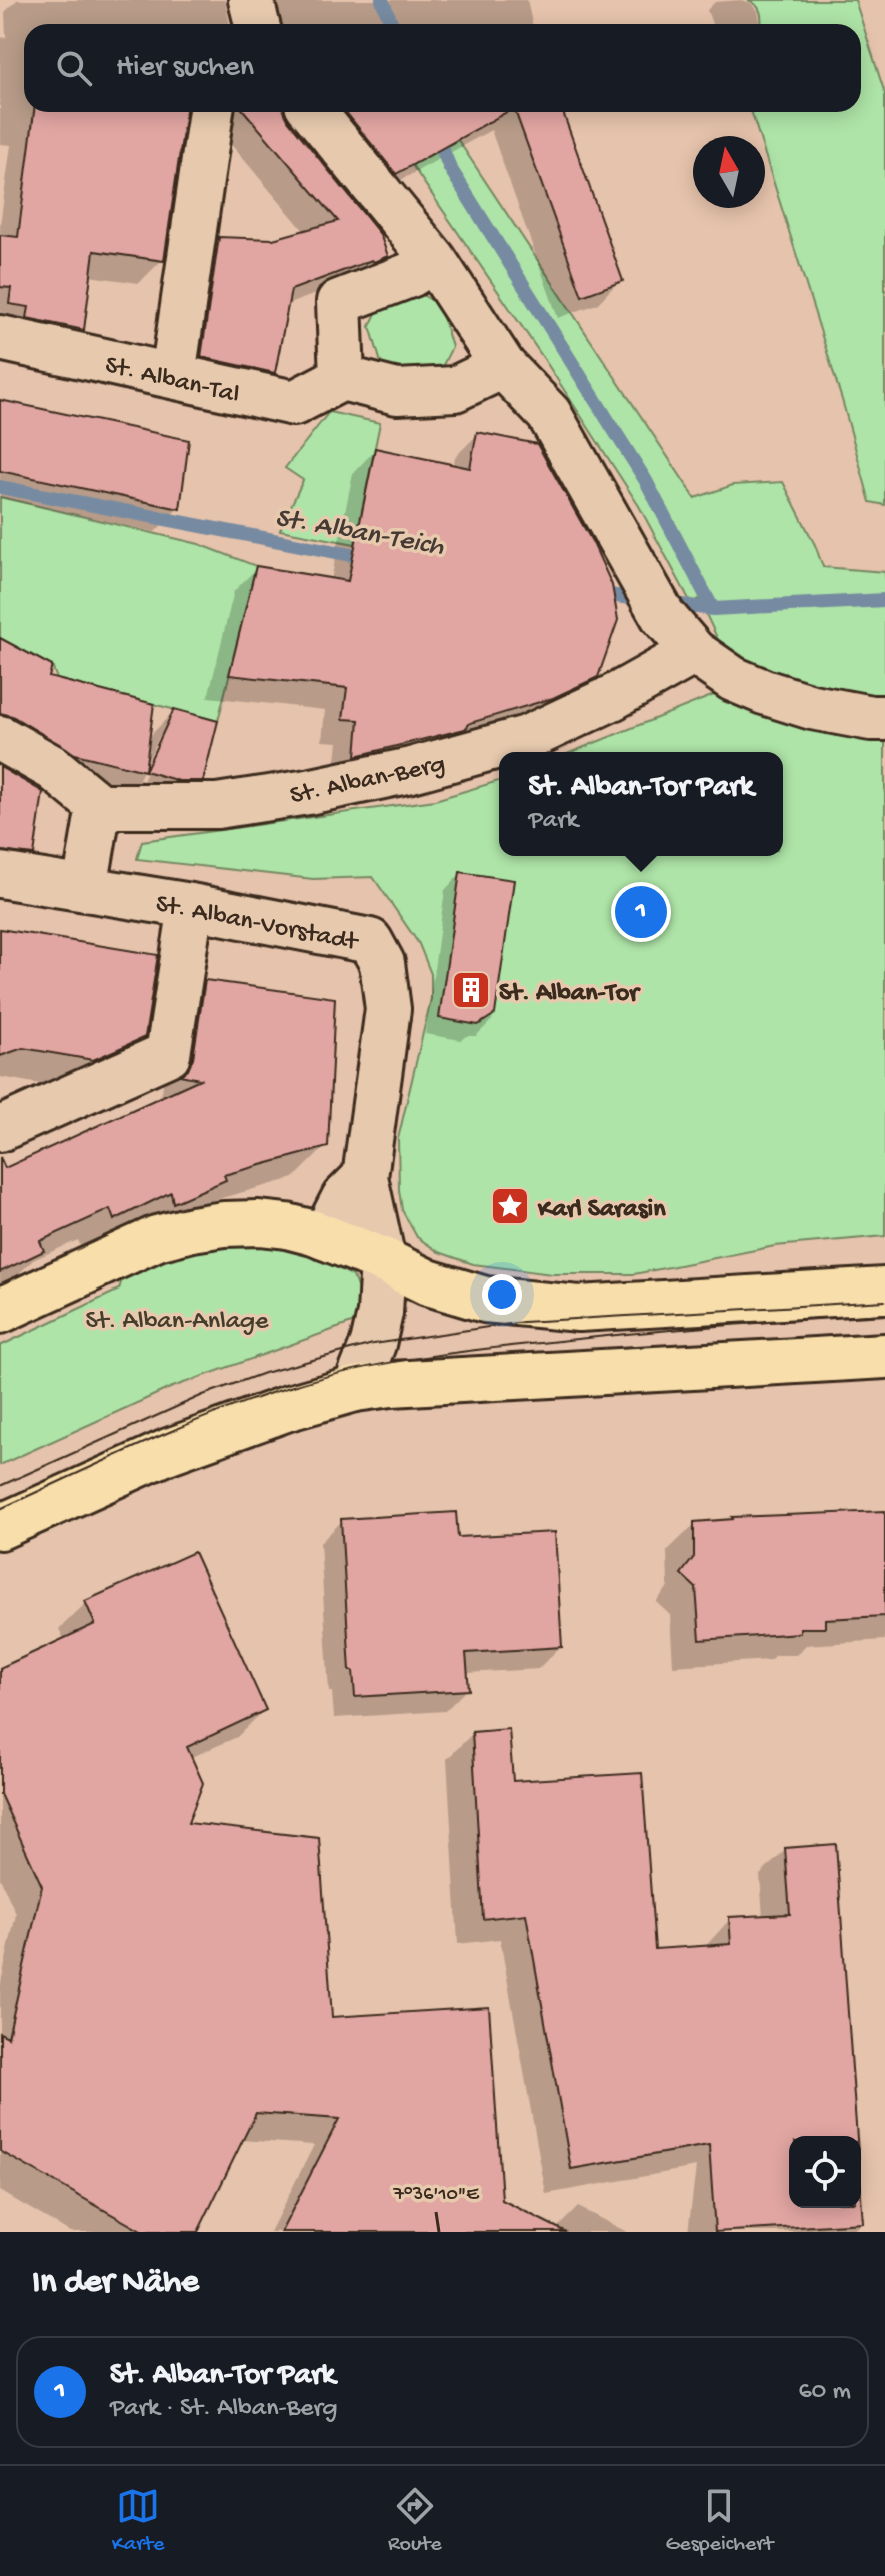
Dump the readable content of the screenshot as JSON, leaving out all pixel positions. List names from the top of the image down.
{
  "streets": {
    "street": ["St. Alban-Tal", "St. Alban-Berg", "St. Alban-Vorstadt"]
  },
  "water": ["St. Alban-Teich"],
  "parks": ["St. Alban-Anlage"],
  "places": {
    "building": ["St. Alban-Tor"],
    "place": ["Karl Sarasin"]
  },
  "north": "top",
  "page": {
    "search": "Hier suchen",
    "popup": ["St. Alban-Tor Park", "Park"],
    "pins": "1",
    "heading": "In der Nähe",
    "list": [
      {
        "mark": "1",
        "name": "St. Alban-Tor Park",
        "note": "Park · St. Alban-Berg",
        "value": "60 m"
      }
    ],
    "nav": ["Karte", "Route", "Gespeichert"]
  },
  "coordinates": ["7°36'10\"E"]
}
